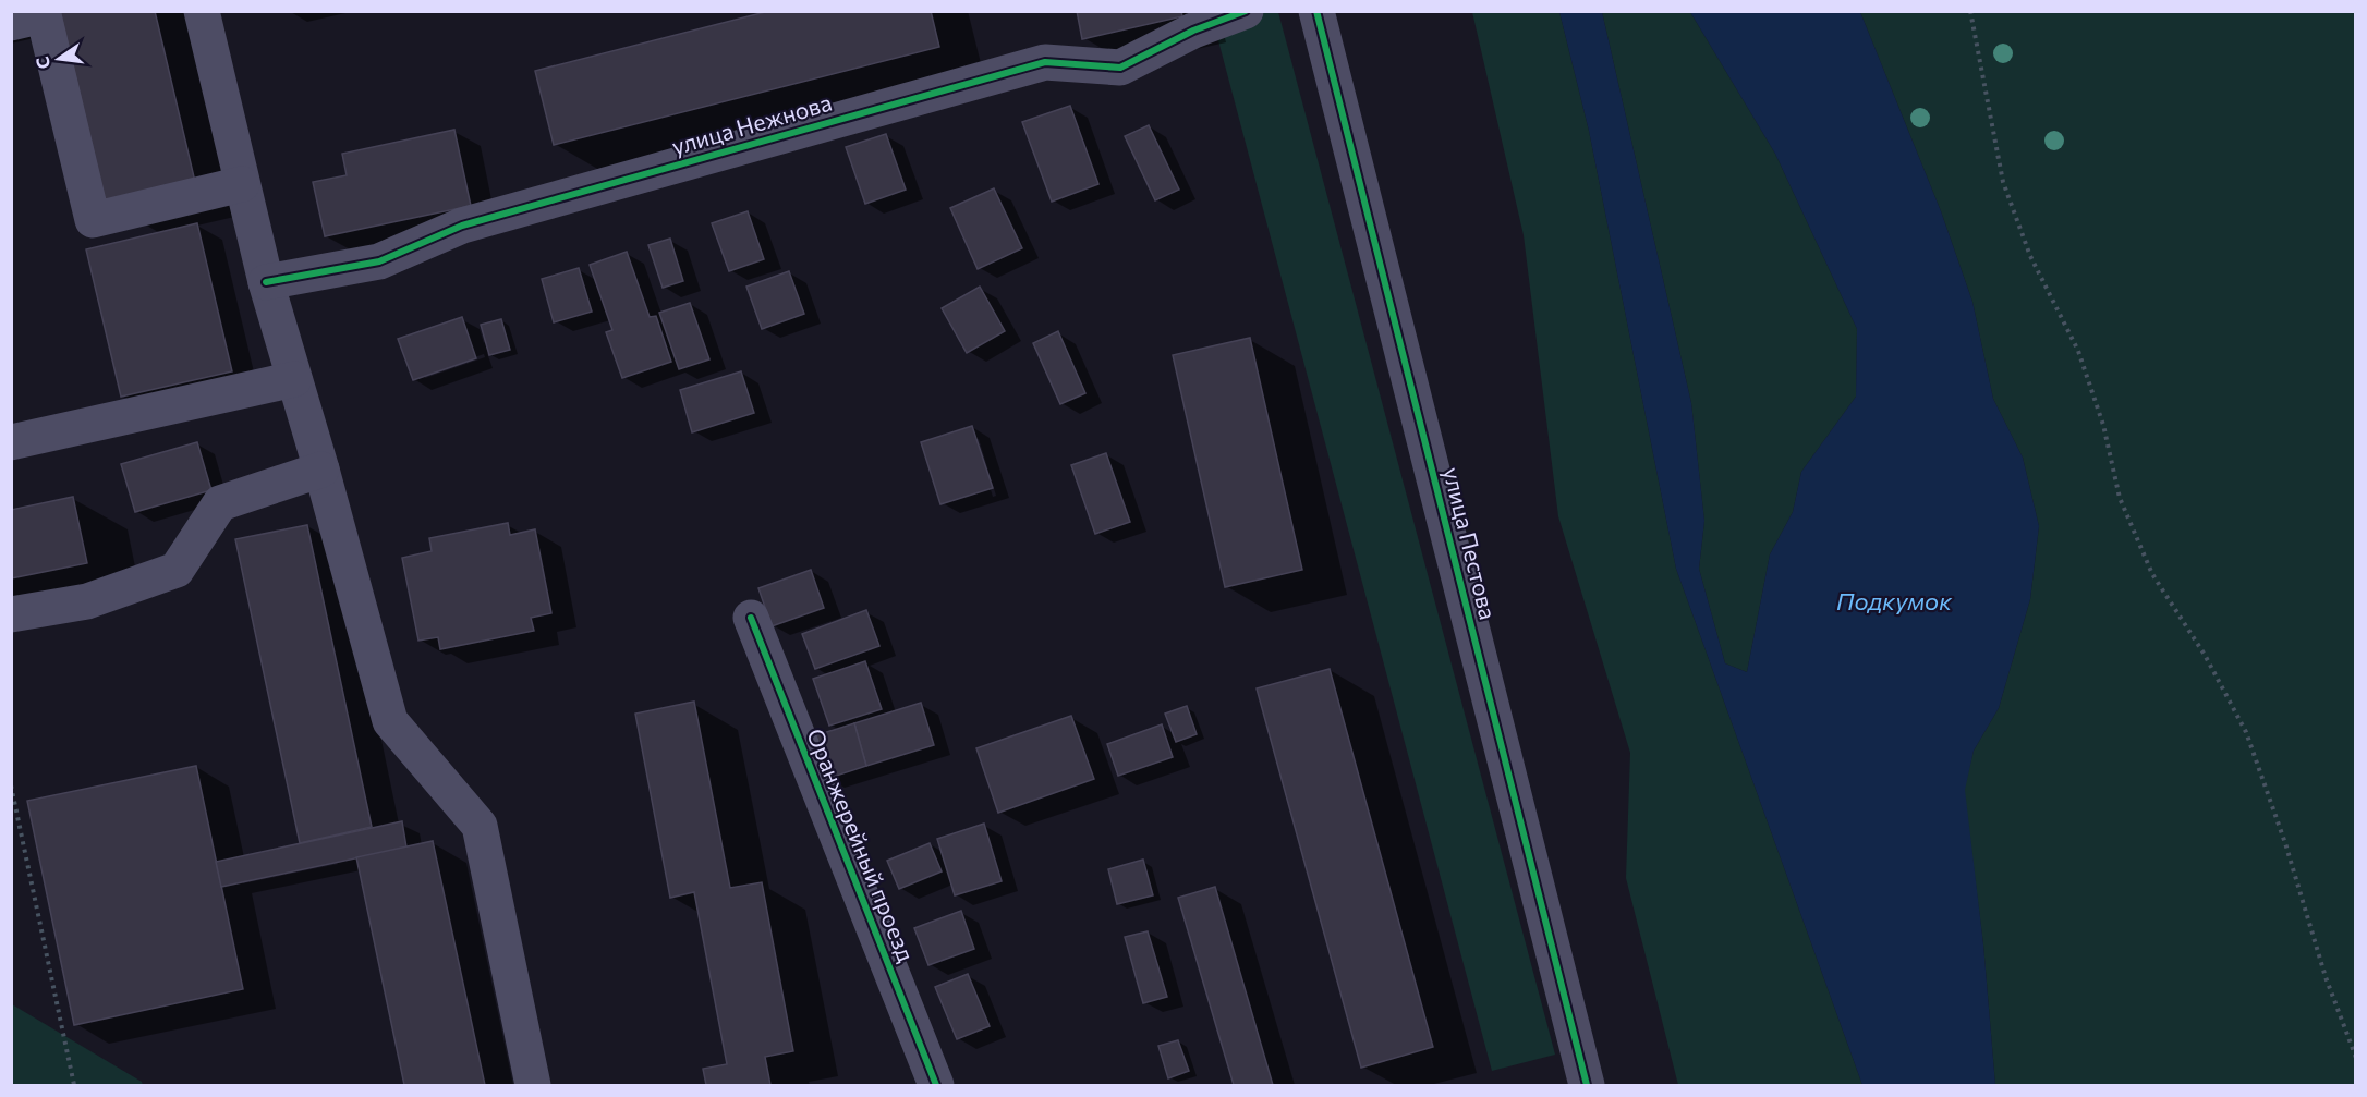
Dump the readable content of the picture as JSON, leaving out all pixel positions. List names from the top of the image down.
{
  "streets": {
    "street": ["улица Нежнова", "улица Пестова", "Оранжерейный проезд"]
  },
  "water": ["Подкумок"],
  "north": "left"
}
